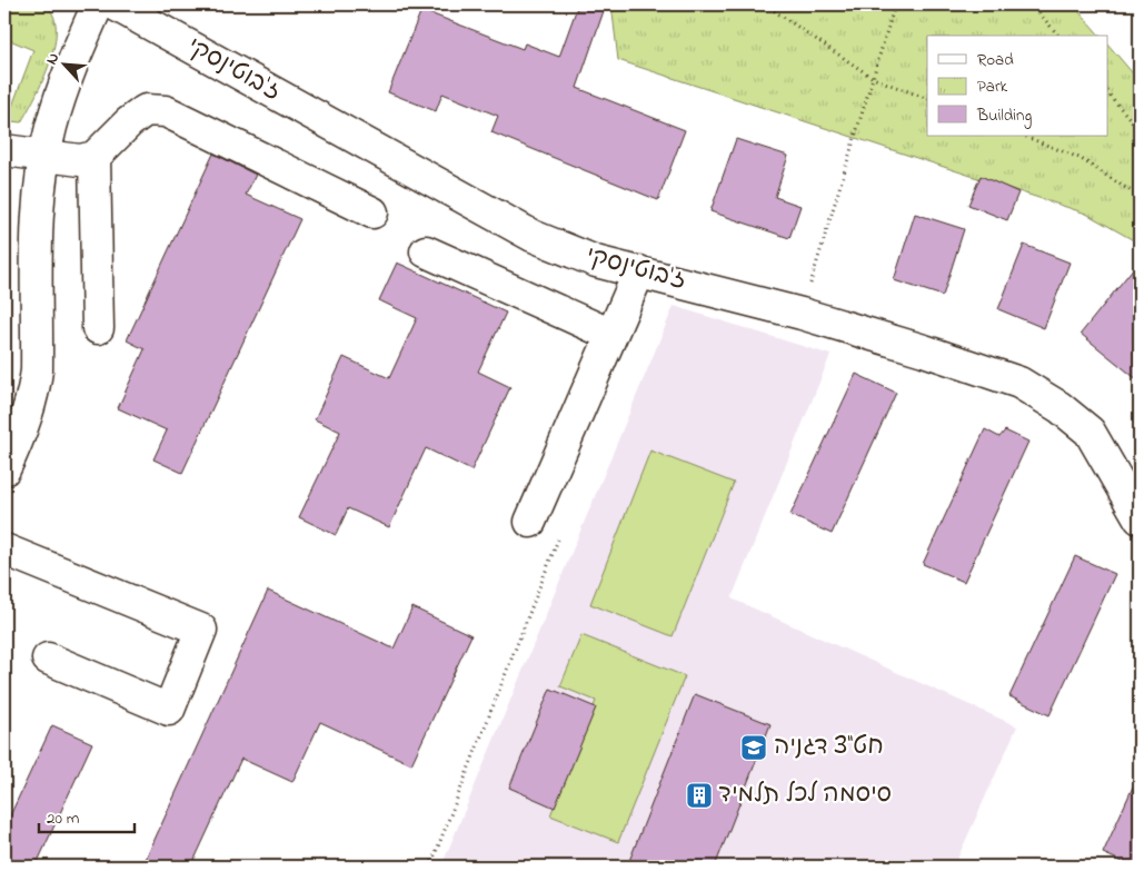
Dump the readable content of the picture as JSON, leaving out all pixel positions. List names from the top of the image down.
{
  "streets": {
    "street": ["ז'בוטינסקי"]
  },
  "places": {
    "school or university": ["חט''צ דגניה"],
    "building": ["סיסמה לכל תלמיד"]
  },
  "legend": ["Road", "Park", "Building"],
  "scale_bar": "20 m",
  "north": "top left"
}
